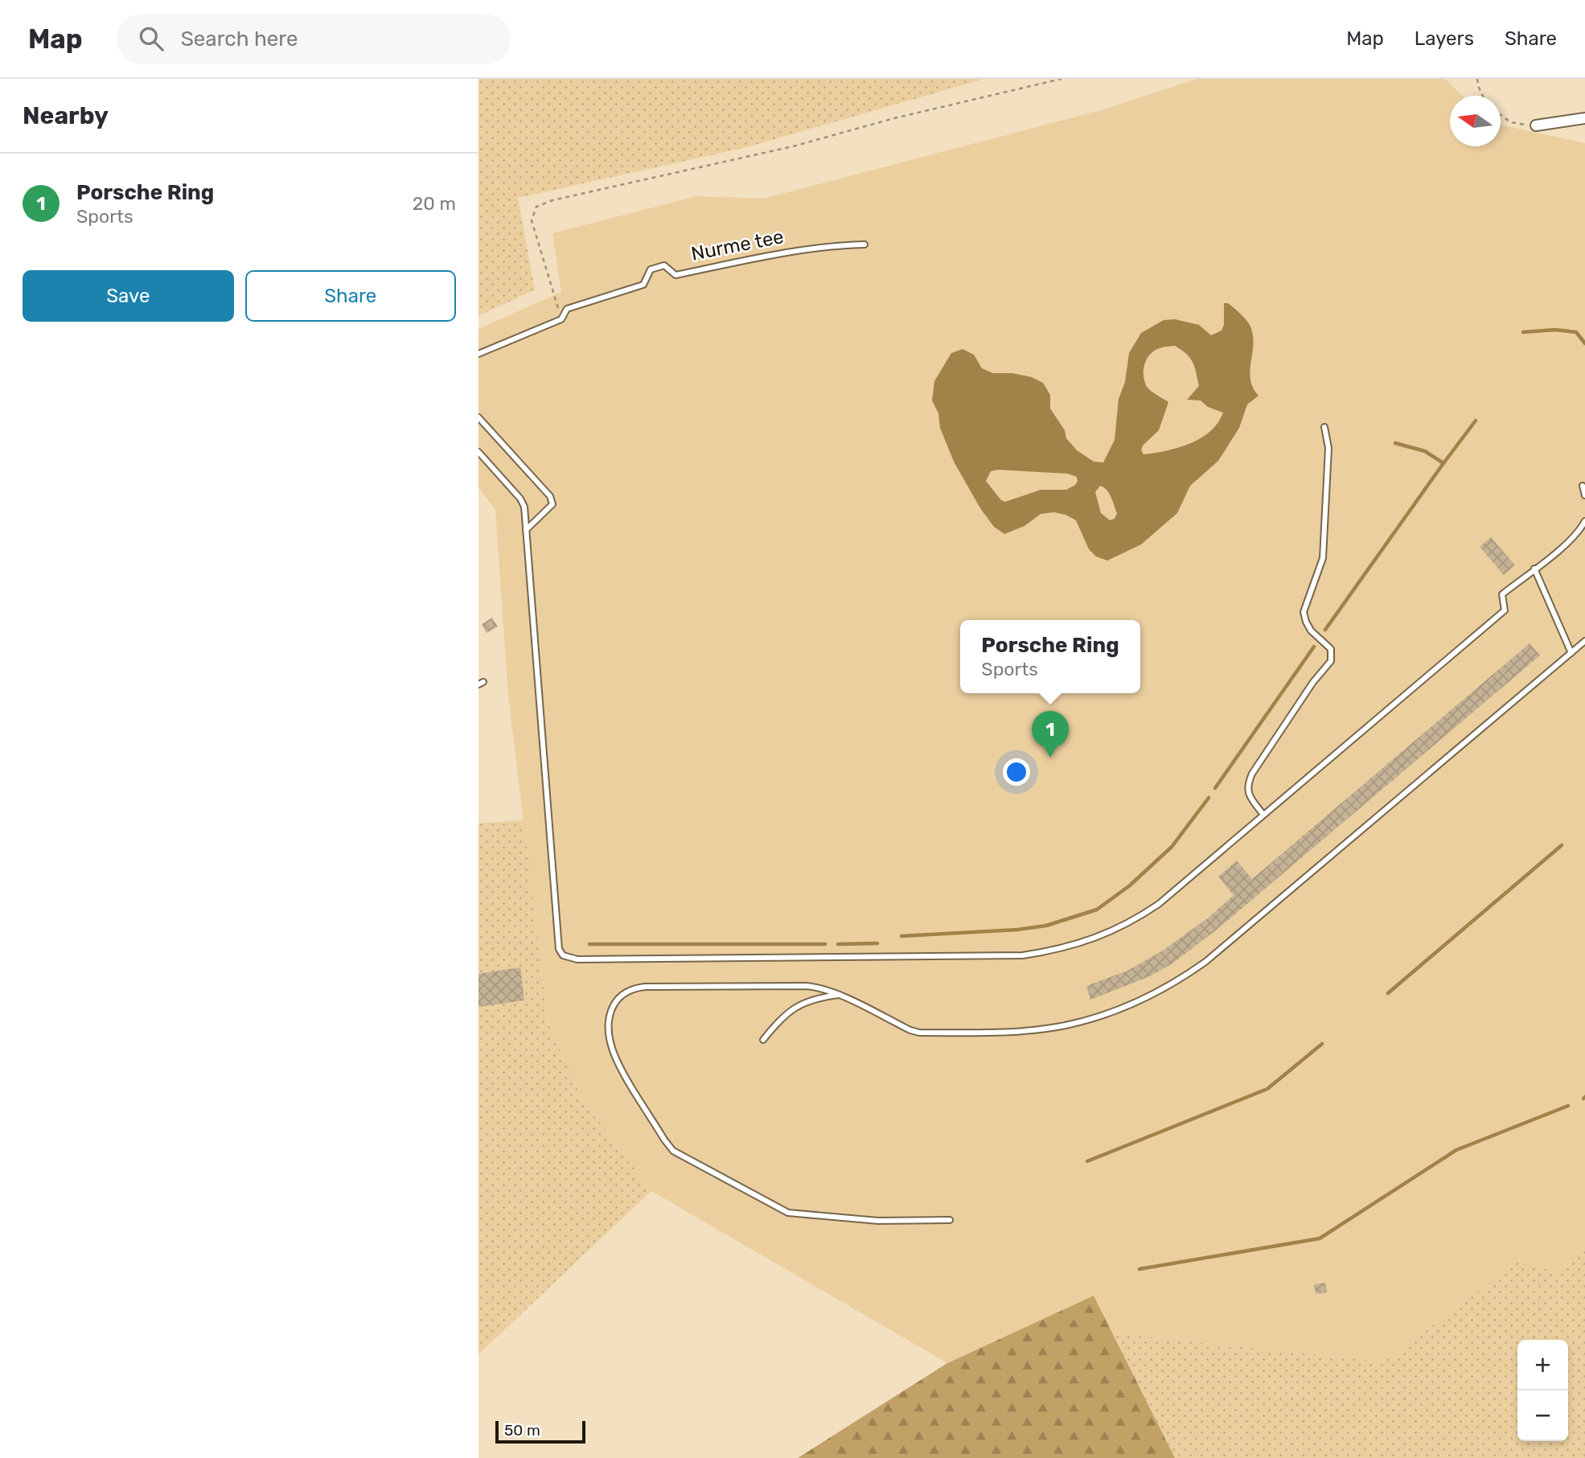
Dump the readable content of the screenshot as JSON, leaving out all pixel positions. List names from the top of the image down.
{
  "streets": {
    "lane": ["Nurme tee"]
  },
  "scale_bar": "50 m",
  "north": "left",
  "page": {
    "header": "Map",
    "search": "Search here",
    "nav": ["Map", "Layers", "Share"],
    "heading": "Nearby",
    "list": [
      {
        "mark": "1",
        "name": "Porsche Ring",
        "note": "Sports",
        "value": "20 m"
      }
    ],
    "buttons": ["Save", "Share"],
    "popup": ["Porsche Ring", "Sports"],
    "pins": "1",
    "map_buttons": ["+", "−"],
    "scale": "50 m"
  }
}
